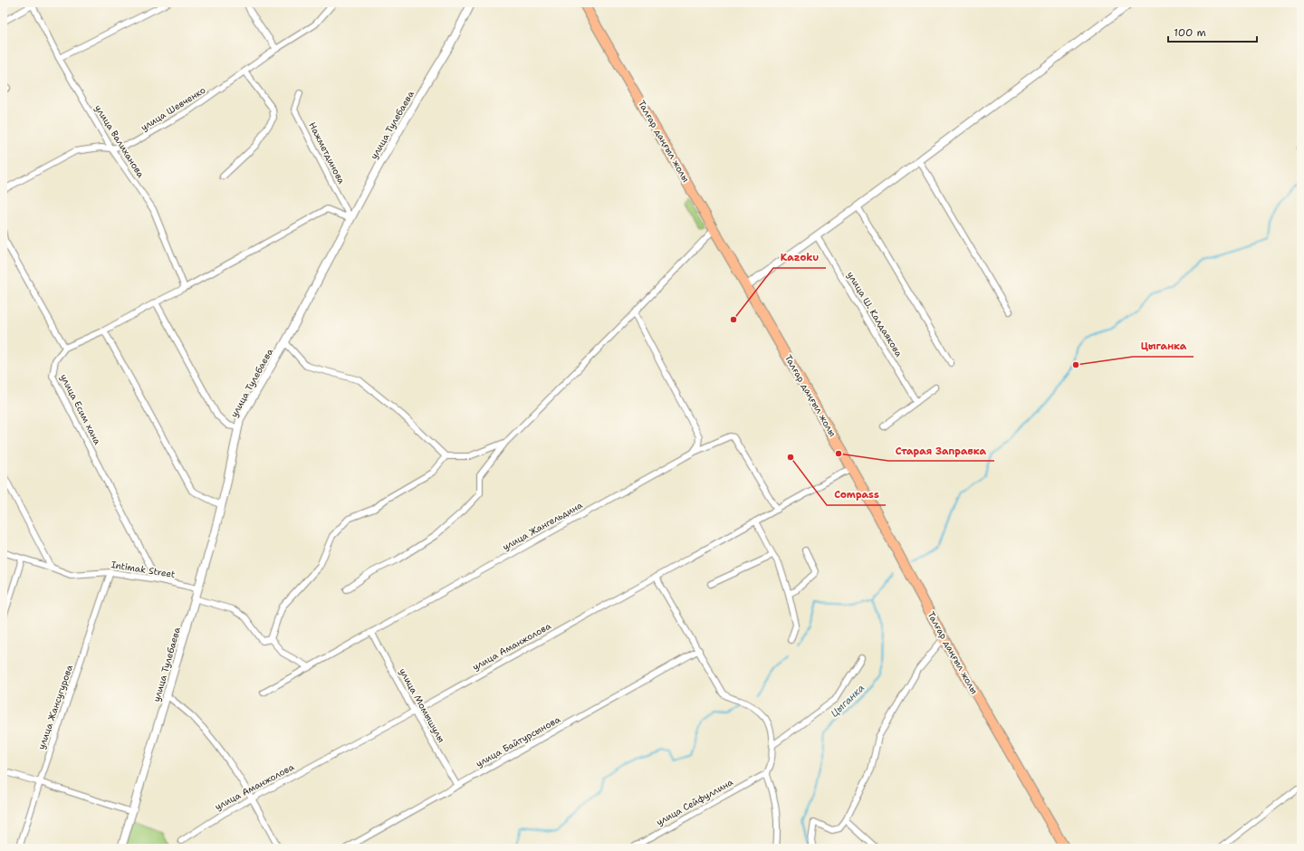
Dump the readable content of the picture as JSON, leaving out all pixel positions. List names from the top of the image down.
{
  "streets": {
    "main road": ["Талғар даңғыл жолы"],
    "street": [
      "улица Шевченко",
      "улица Тулебаева",
      "улица Валиханова",
      "Нажметдинова",
      "улица Ш. Калдаякова",
      "улица Есим хана",
      "улица Жангельдина",
      "Intimak Street",
      "улица Аманжолова",
      "улица Момышулы",
      "улица Жансугурова",
      "улица Байтурсынова",
      "улица Сейфуллина"
    ]
  },
  "crossings": [
    ["улица Шевченко", "улица Валиханова"],
    ["улица Тулебаева", "Нажметдинова"],
    ["улица Тулебаева", "Intimak Street"],
    ["Талғар даңғыл жолы", "улица Аманжолова"],
    ["улица Есим хана", "Intimak Street"],
    ["улица Жангельдина", "улица Аманжолова"],
    ["улица Жангельдина", "улица Момышулы"],
    ["Intimak Street", "улица Жансугурова"],
    ["улица Аманжолова", "улица Момышулы"],
    ["улица Момышулы", "улица Байтурсынова"]
  ],
  "water": ["Цыганка"],
  "places": [
    "Kazoku",
    "Цыганка",
    "Старая Заправка",
    "Compass"
  ],
  "scale_bar": "100 m"
}
